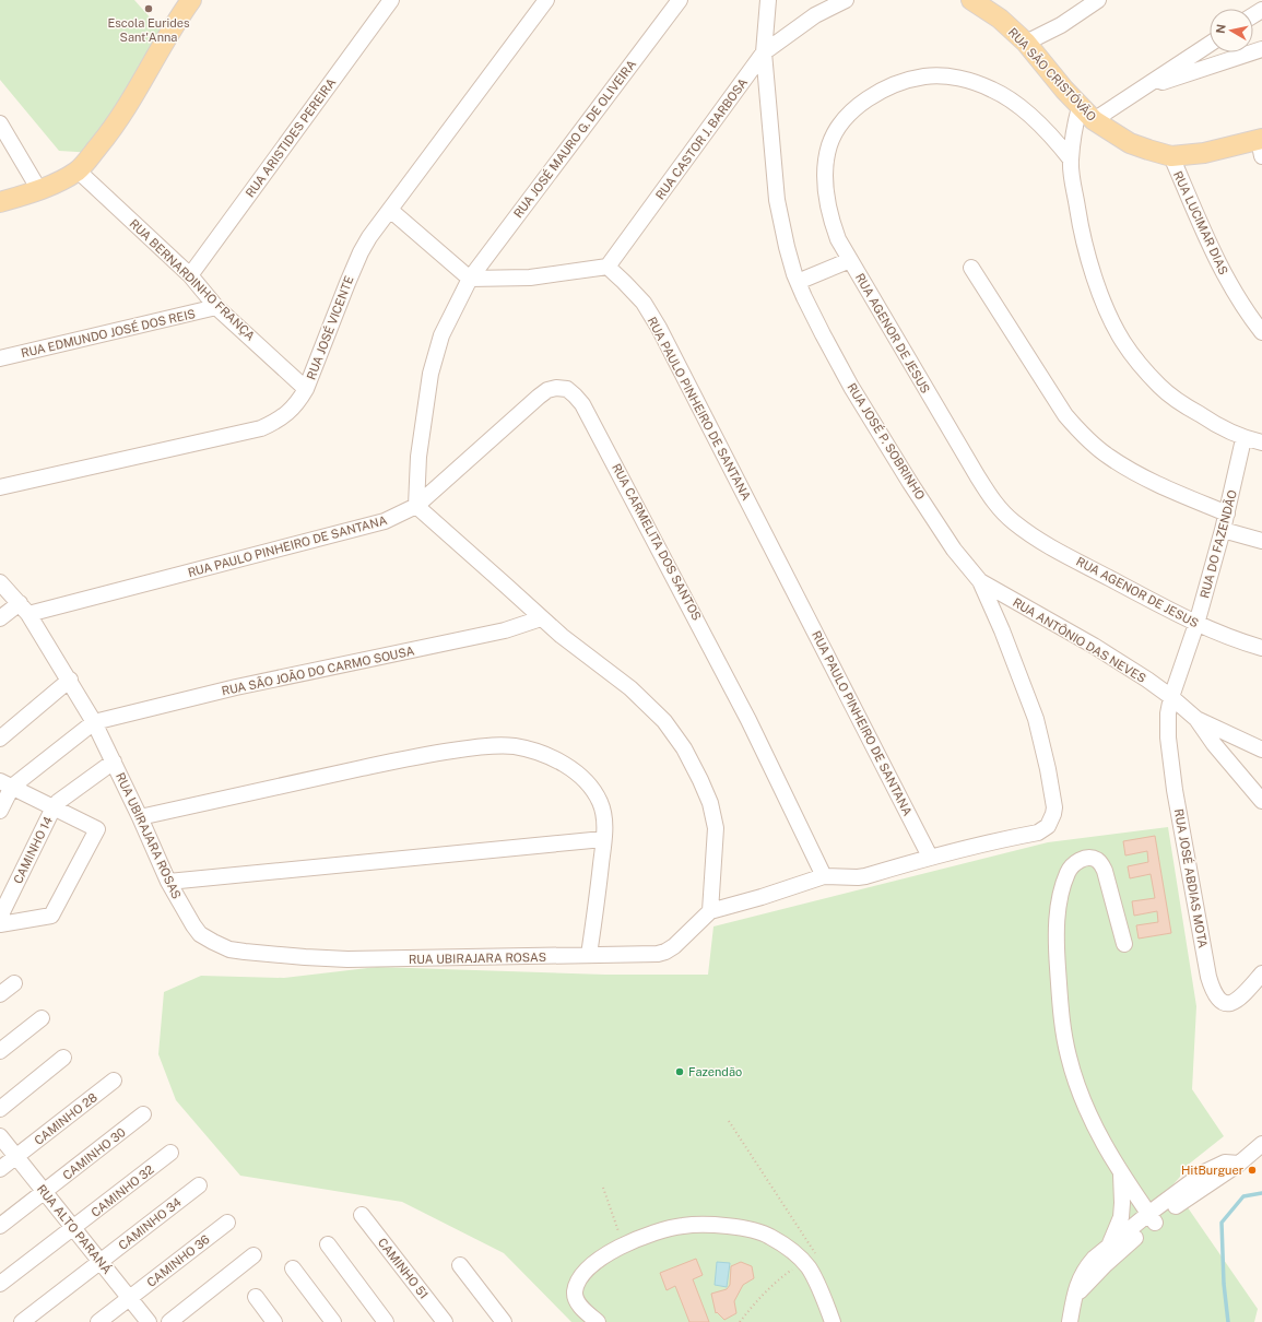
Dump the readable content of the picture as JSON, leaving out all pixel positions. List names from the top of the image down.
{
  "streets": {
    "main road": ["RUA SÃO CRISTÓVÃO"],
    "street": [
      "RUA ARISTIDES PEREIRA",
      "RUA JOSÉ MAURO G. DE OLIVEIRA",
      "RUA CASTOR J. BARBOSA",
      "RUA LUCIMAR DIAS",
      "RUA BERNARDINHO FRANÇA",
      "RUA JOSÉ VICENTE",
      "RUA EDMUNDO JOSÉ DOS REIS",
      "RUA AGENOR DE JESUS",
      "RUA PAULO PINHEIRO DE SANTANA",
      "RUA JOSÉ P. SOBRINHO",
      "RUA CARMELITA DOS SANTOS",
      "RUA DO FAZENDÃO",
      "RUA ANTÔNIO DAS NEVES",
      "RUA SÃO JOÃO DO CARMO SOUSA",
      "RUA UBIRAJARA ROSAS",
      "CAMINHO 14",
      "RUA JOSÉ ABDIAS MOTA",
      "CAMINHO 28",
      "CAMINHO 30",
      "CAMINHO 32",
      "CAMINHO 34",
      "RUA ALTO PARANÁ",
      "CAMINHO 36",
      "CAMINHO 51"
    ]
  },
  "crossings": [
    ["RUA SÃO CRISTÓVÃO", "RUA LUCIMAR DIAS"],
    ["RUA ARISTIDES PEREIRA", "RUA BERNARDINHO FRANÇA"],
    ["RUA CASTOR J. BARBOSA", "RUA PAULO PINHEIRO DE SANTANA"],
    ["RUA CASTOR J. BARBOSA", "RUA JOSÉ P. SOBRINHO"],
    ["RUA BERNARDINHO FRANÇA", "RUA JOSÉ VICENTE"],
    ["RUA BERNARDINHO FRANÇA", "RUA EDMUNDO JOSÉ DOS REIS"],
    ["RUA AGENOR DE JESUS", "RUA DO FAZENDÃO"],
    ["RUA PAULO PINHEIRO DE SANTANA", "RUA JOSÉ P. SOBRINHO"],
    ["RUA PAULO PINHEIRO DE SANTANA", "RUA CARMELITA DOS SANTOS"],
    ["RUA PAULO PINHEIRO DE SANTANA", "RUA UBIRAJARA ROSAS"],
    ["RUA JOSÉ P. SOBRINHO", "RUA ANTÔNIO DAS NEVES"],
    ["RUA DO FAZENDÃO", "RUA ANTÔNIO DAS NEVES"],
    ["RUA DO FAZENDÃO", "RUA JOSÉ ABDIAS MOTA"],
    ["RUA ANTÔNIO DAS NEVES", "RUA JOSÉ ABDIAS MOTA"],
    ["RUA SÃO JOÃO DO CARMO SOUSA", "RUA UBIRAJARA ROSAS"],
    ["CAMINHO 28", "RUA ALTO PARANÁ"],
    ["CAMINHO 30", "RUA ALTO PARANÁ"],
    ["CAMINHO 32", "RUA ALTO PARANÁ"],
    ["CAMINHO 34", "RUA ALTO PARANÁ"],
    ["RUA ALTO PARANÁ", "CAMINHO 36"]
  ],
  "places": ["Escola Eurides Sant'Anna", "Fazendão", "HitBurguer"],
  "north": "left"
}
